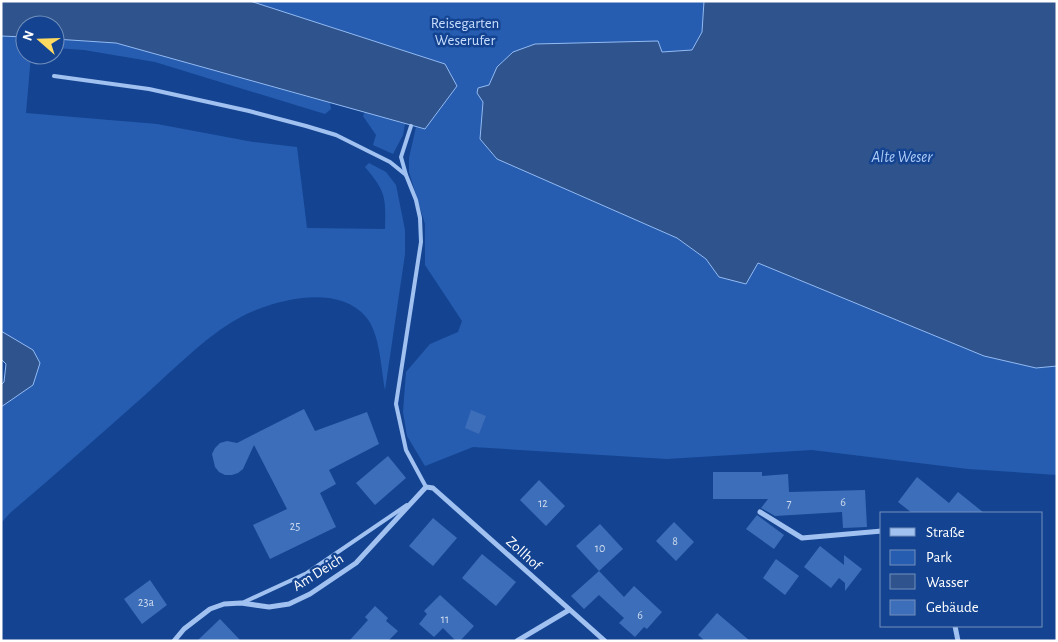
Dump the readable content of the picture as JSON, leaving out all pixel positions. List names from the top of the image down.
{
  "streets": {
    "street": ["Zollhof", "Am Deich"]
  },
  "crossings": [
    ["Zollhof", "Am Deich"]
  ],
  "water": ["Alte Weser"],
  "parks": ["Reisegarten Weserufer"],
  "house_numbers": [
    "6",
    "12",
    "7",
    "25",
    "8",
    "10",
    "23a",
    "6",
    "11"
  ],
  "legend": [
    "Straße",
    "Park",
    "Wasser",
    "Gebäude"
  ],
  "north": "left"
}
